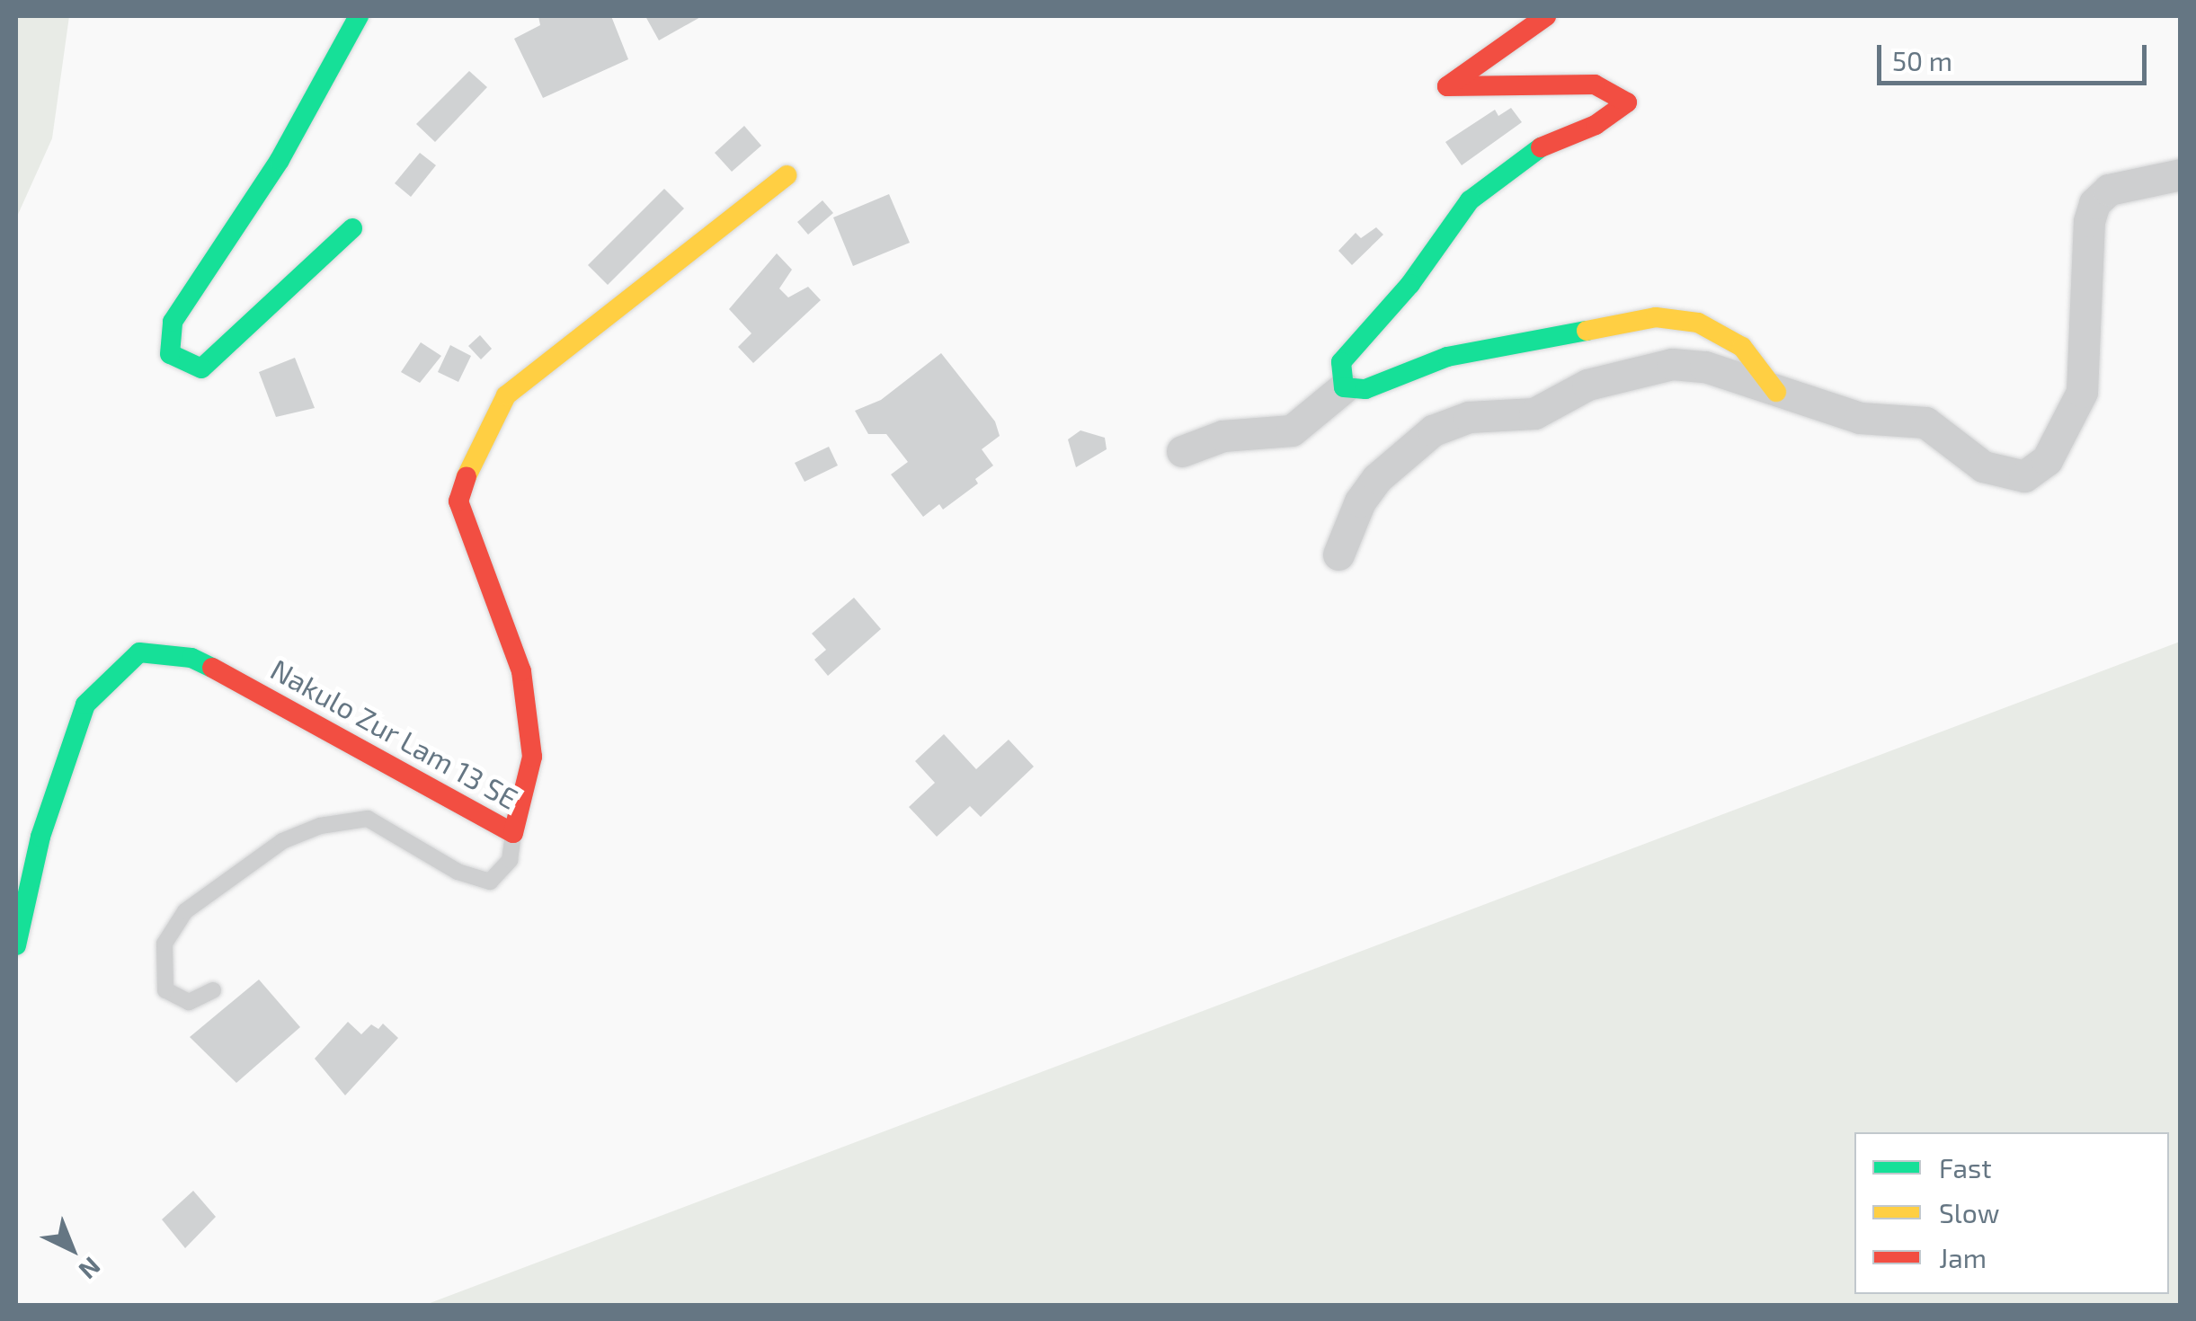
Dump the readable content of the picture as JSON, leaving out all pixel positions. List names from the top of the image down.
{
  "streets": {
    "street": ["Nakulo Zur Lam 13 SE"]
  },
  "legend": ["Fast", "Slow", "Jam"],
  "scale_bar": "50 m",
  "north": "bottom right"
}
